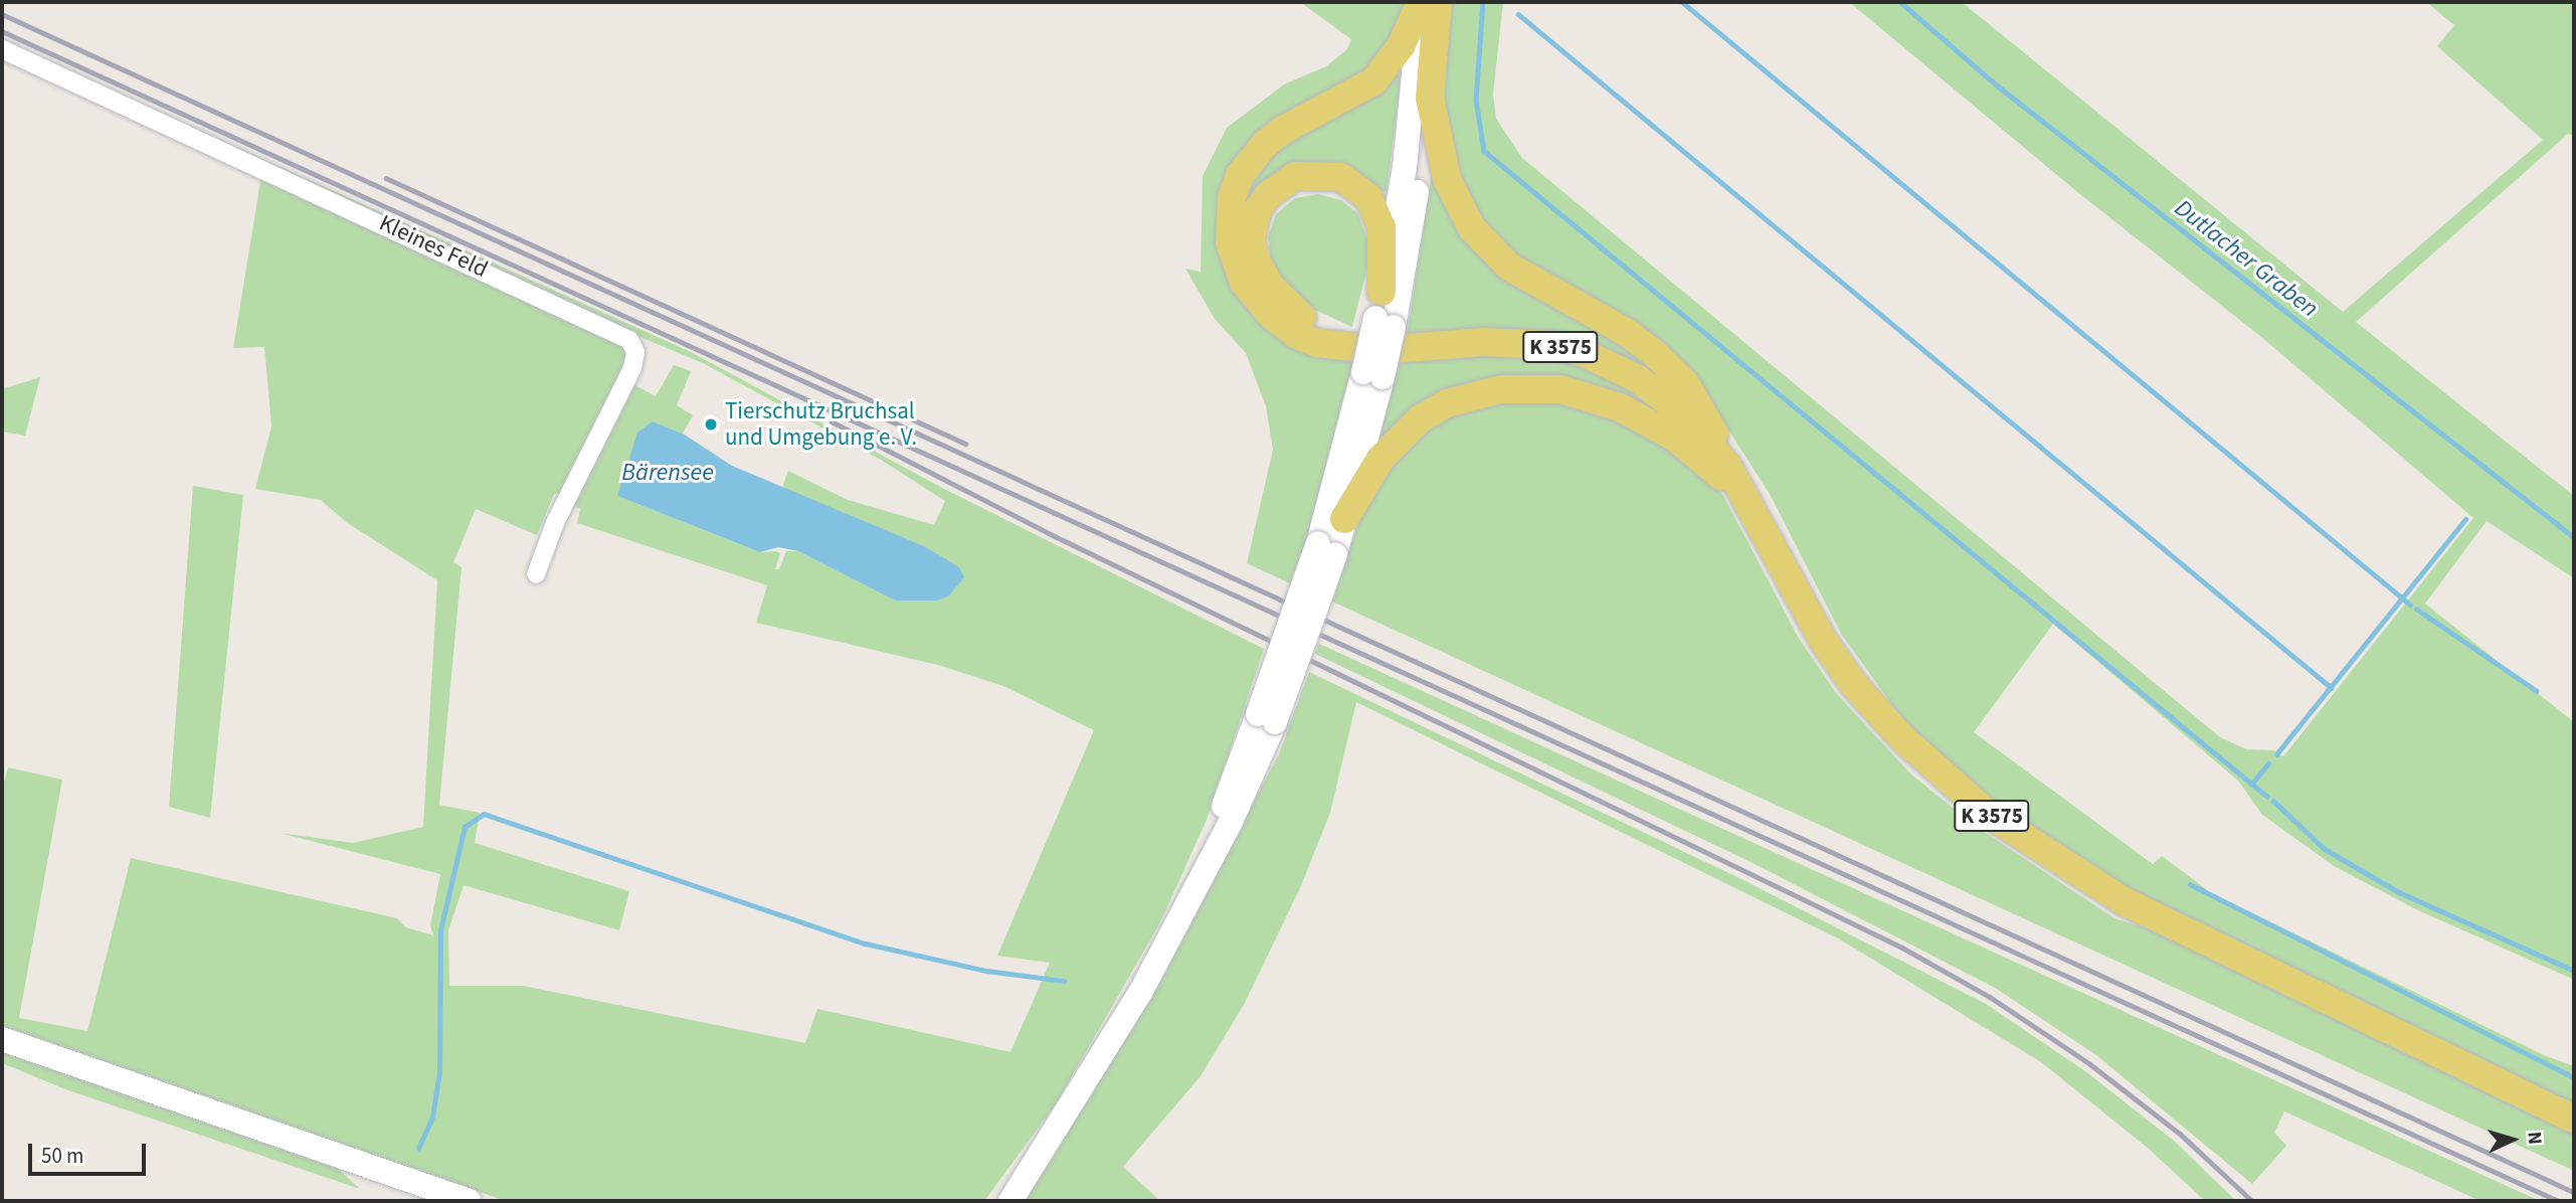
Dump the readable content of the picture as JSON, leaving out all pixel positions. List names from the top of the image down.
{
  "streets": {
    "main road": ["K 3575"],
    "street": ["Kleines Feld"]
  },
  "water": ["Dutlacher Graben", "Bärensee"],
  "places": ["Tierschutz Bruchsal und Umgebung e. V."],
  "scale_bar": "50 m",
  "north": "right"
}
